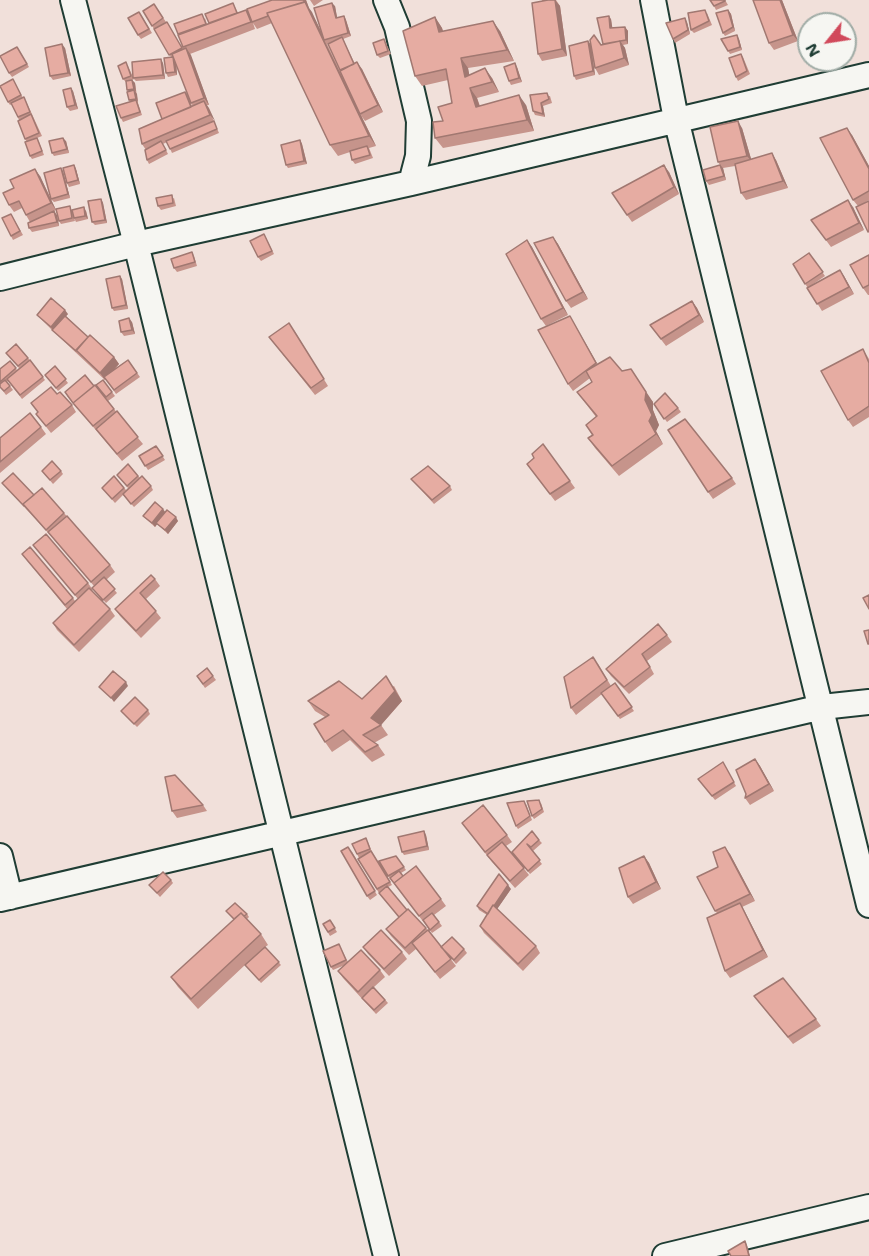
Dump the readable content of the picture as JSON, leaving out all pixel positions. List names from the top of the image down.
{
  "north": "bottom left"
}
